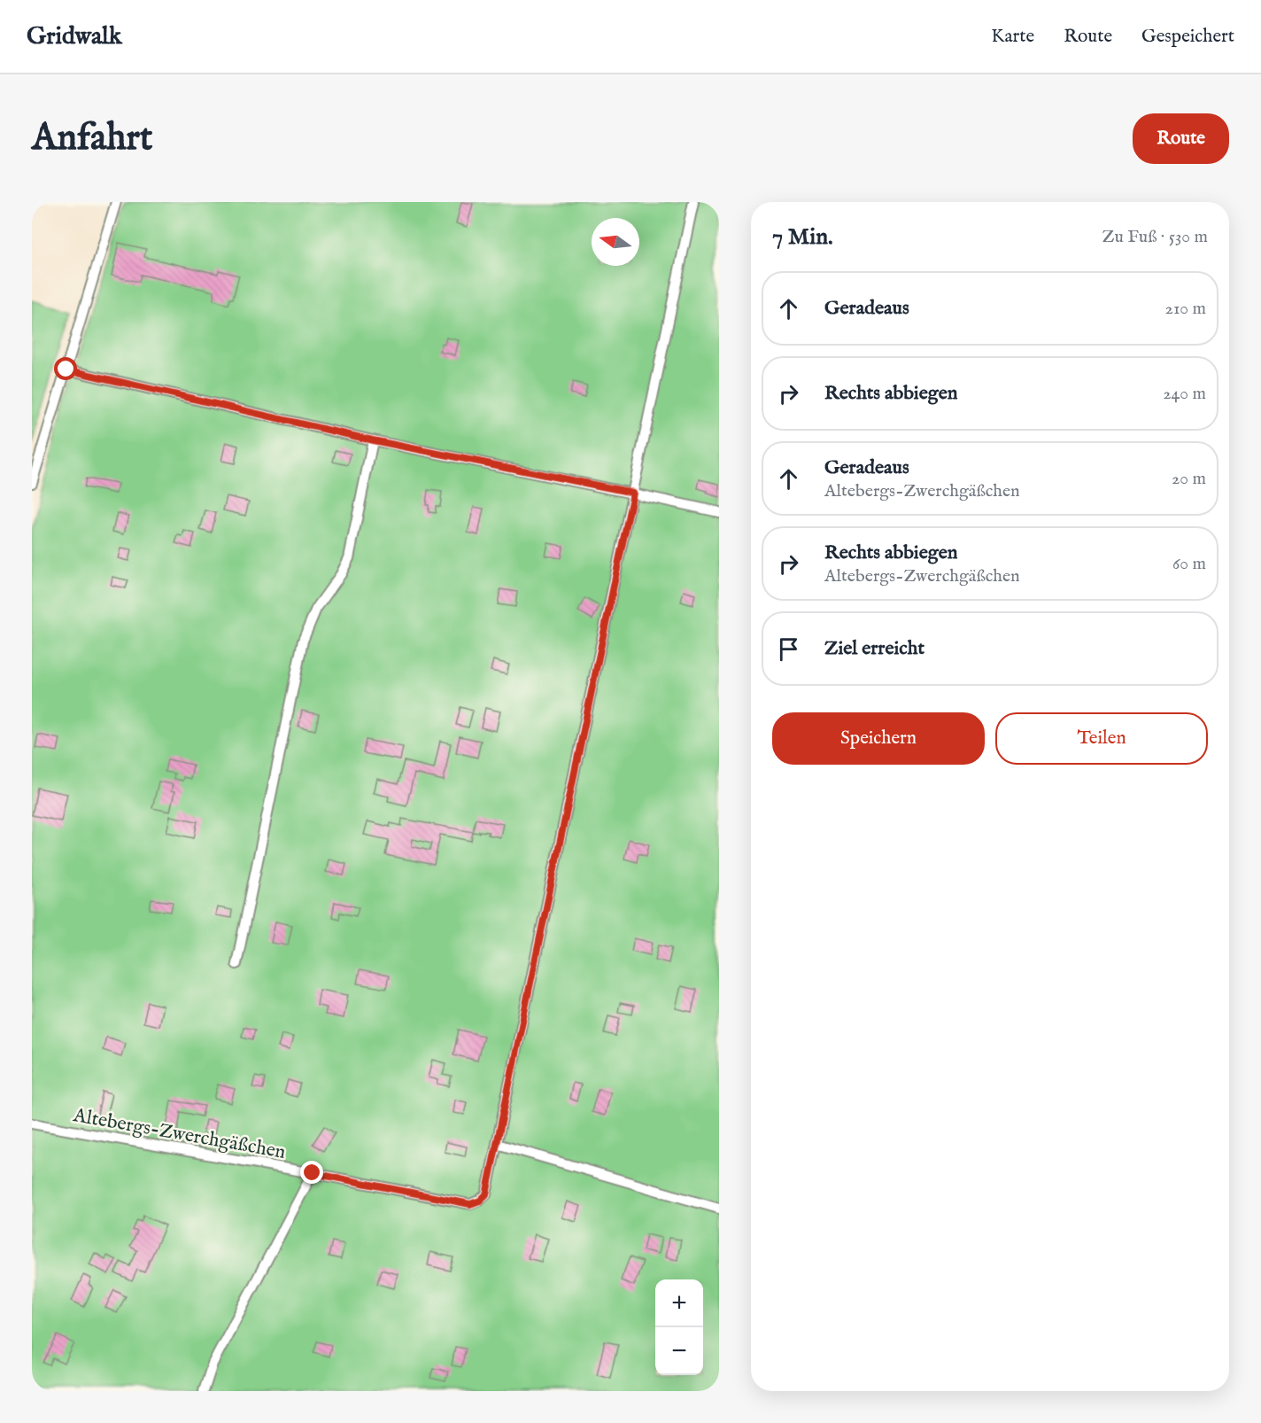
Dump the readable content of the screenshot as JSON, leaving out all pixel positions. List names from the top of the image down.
{
  "streets": {
    "lane": ["Altebergs-Zwerchgäßchen"]
  },
  "north": "left",
  "page": {
    "header": "Gridwalk",
    "nav": ["Karte", "Route", "Gespeichert"],
    "buttons": [
      "Route",
      ["Speichern", "Teilen"]
    ],
    "title": "Anfahrt",
    "heading": ["7 Min.", "Zu Fuß · 530 m"],
    "list": [
      ["Geradeaus", "210 m"],
      ["Rechts abbiegen", "240 m"],
      ["Geradeaus", "Altebergs-Zwerchgäßchen", "20 m"],
      ["Rechts abbiegen", "Altebergs-Zwerchgäßchen", "60 m"],
      "Ziel erreicht"
    ],
    "map_buttons": ["+", "−"]
  }
}
